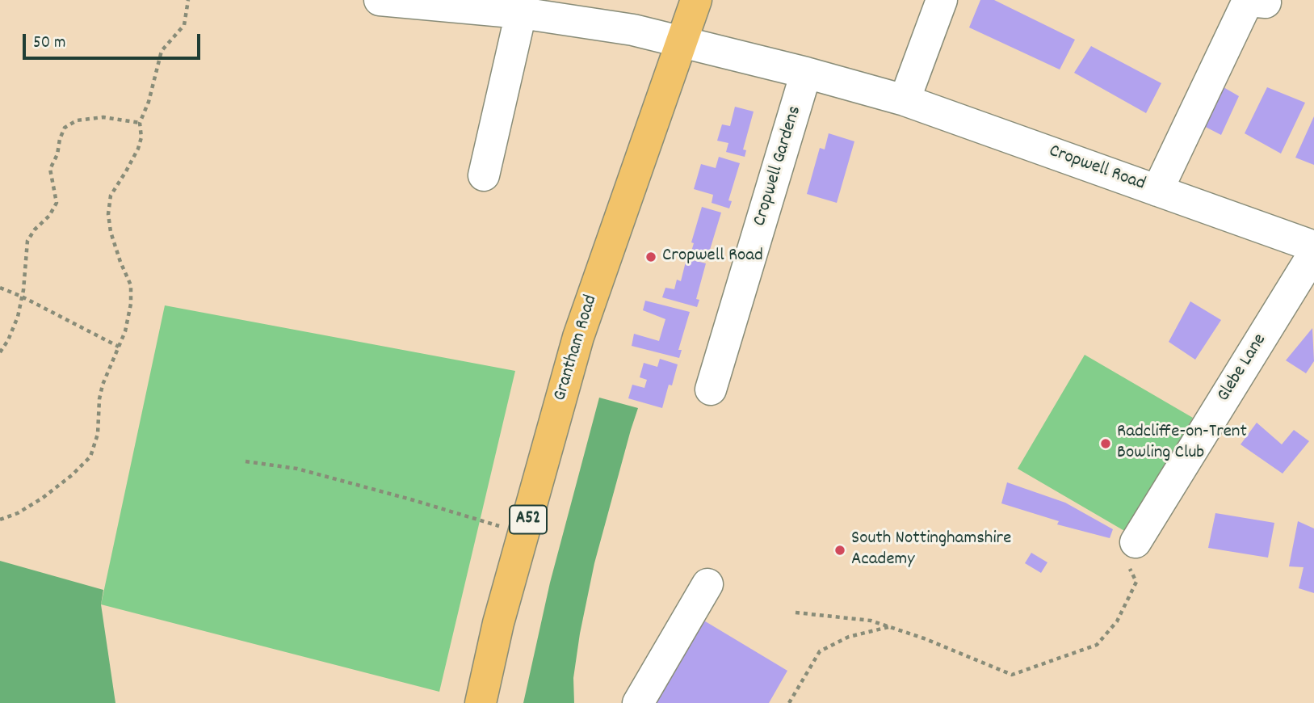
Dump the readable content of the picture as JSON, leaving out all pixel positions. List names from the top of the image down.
{
  "streets": {
    "highway": ["Grantham Road", "A52"],
    "street": ["Cropwell Gardens", "Cropwell Road", "Glebe Lane"]
  },
  "crossings": [
    ["Cropwell Gardens", "Cropwell Road"],
    ["Cropwell Road", "Grantham Road"]
  ],
  "places": ["Cropwell Road", "Radcliffe-on-Trent Bowling Club", "South Nottinghamshire Academy"],
  "scale_bar": "50 m"
}
